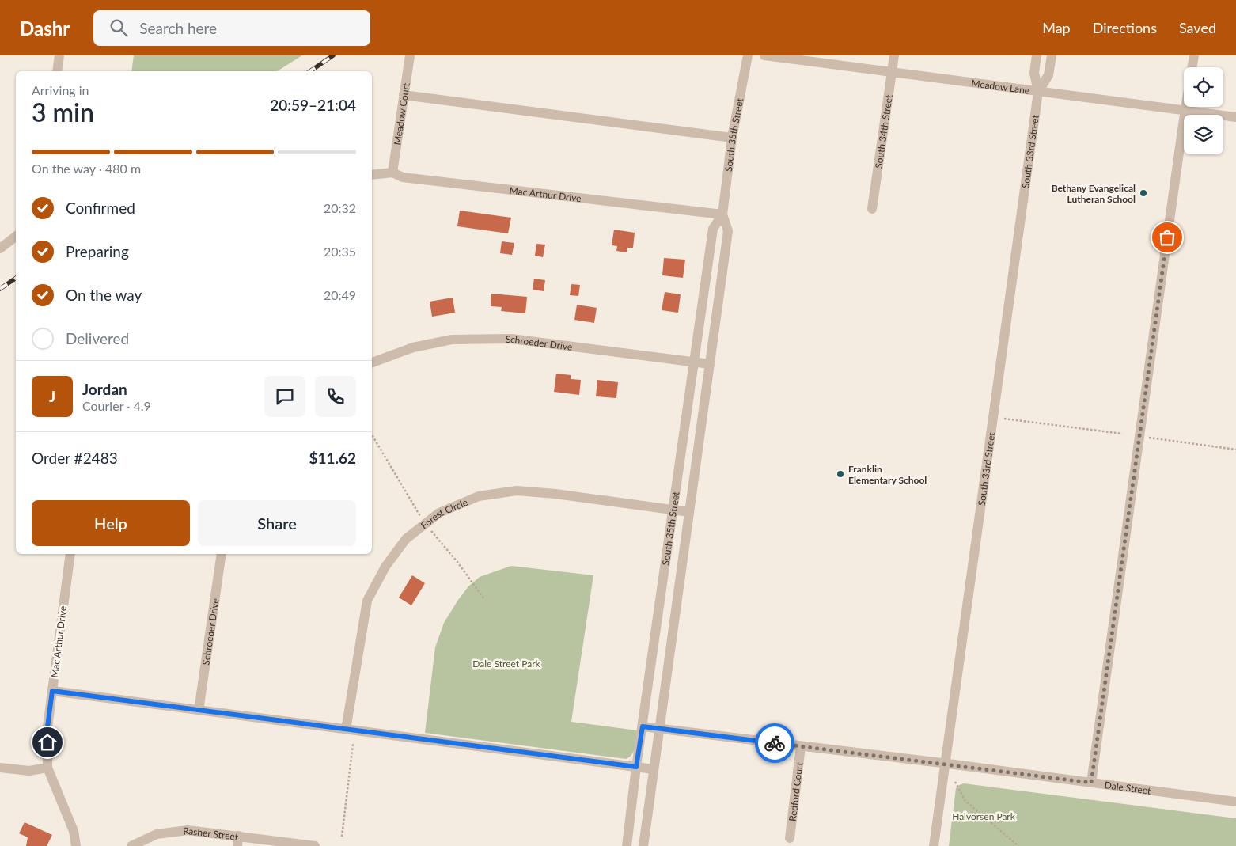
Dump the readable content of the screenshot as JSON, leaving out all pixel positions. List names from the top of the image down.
{
  "streets": {
    "street": [
      "Meadow Lane",
      "Meadow Court",
      "South 34th Street",
      "South 35th Street",
      "South 33rd Street",
      "Mac Arthur Drive",
      "Schroeder Drive",
      "Forest Circle",
      "Dale Street",
      "Redford Court",
      "Rasher Street"
    ]
  },
  "crossings": [
    ["Meadow Lane", "South 34th Street"],
    ["Meadow Lane", "South 33rd Street"],
    ["Meadow Court", "Mac Arthur Drive"],
    ["South 35th Street", "Mac Arthur Drive"],
    ["South 35th Street", "Schroeder Drive"],
    ["South 35th Street", "Forest Circle"],
    ["South 35th Street", "Dale Street"],
    ["South 33rd Street", "Dale Street"],
    ["Dale Street", "Redford Court"]
  ],
  "parks": ["Dale Street Park", "Halvorsen Park"],
  "places": ["Bethany Evangelical Lutheran School", "Franklin Elementary School"],
  "page": {
    "header": "Dashr",
    "search": "Search here",
    "nav": ["Map", "Directions", "Saved"],
    "heading": ["3 min", "Arriving in", "20:59–21:04"],
    "panel": [
      "Jordan",
      "Courier · 4.9",
      "Order #2483",
      "$11.62"
    ],
    "bar": "On the way · 480 m",
    "list": [
      ["Confirmed", "20:32"],
      ["Preparing", "20:35"],
      ["On the way", "20:49"],
      "Delivered"
    ],
    "round": "J",
    "buttons": ["Help", "Share"]
  }
}
